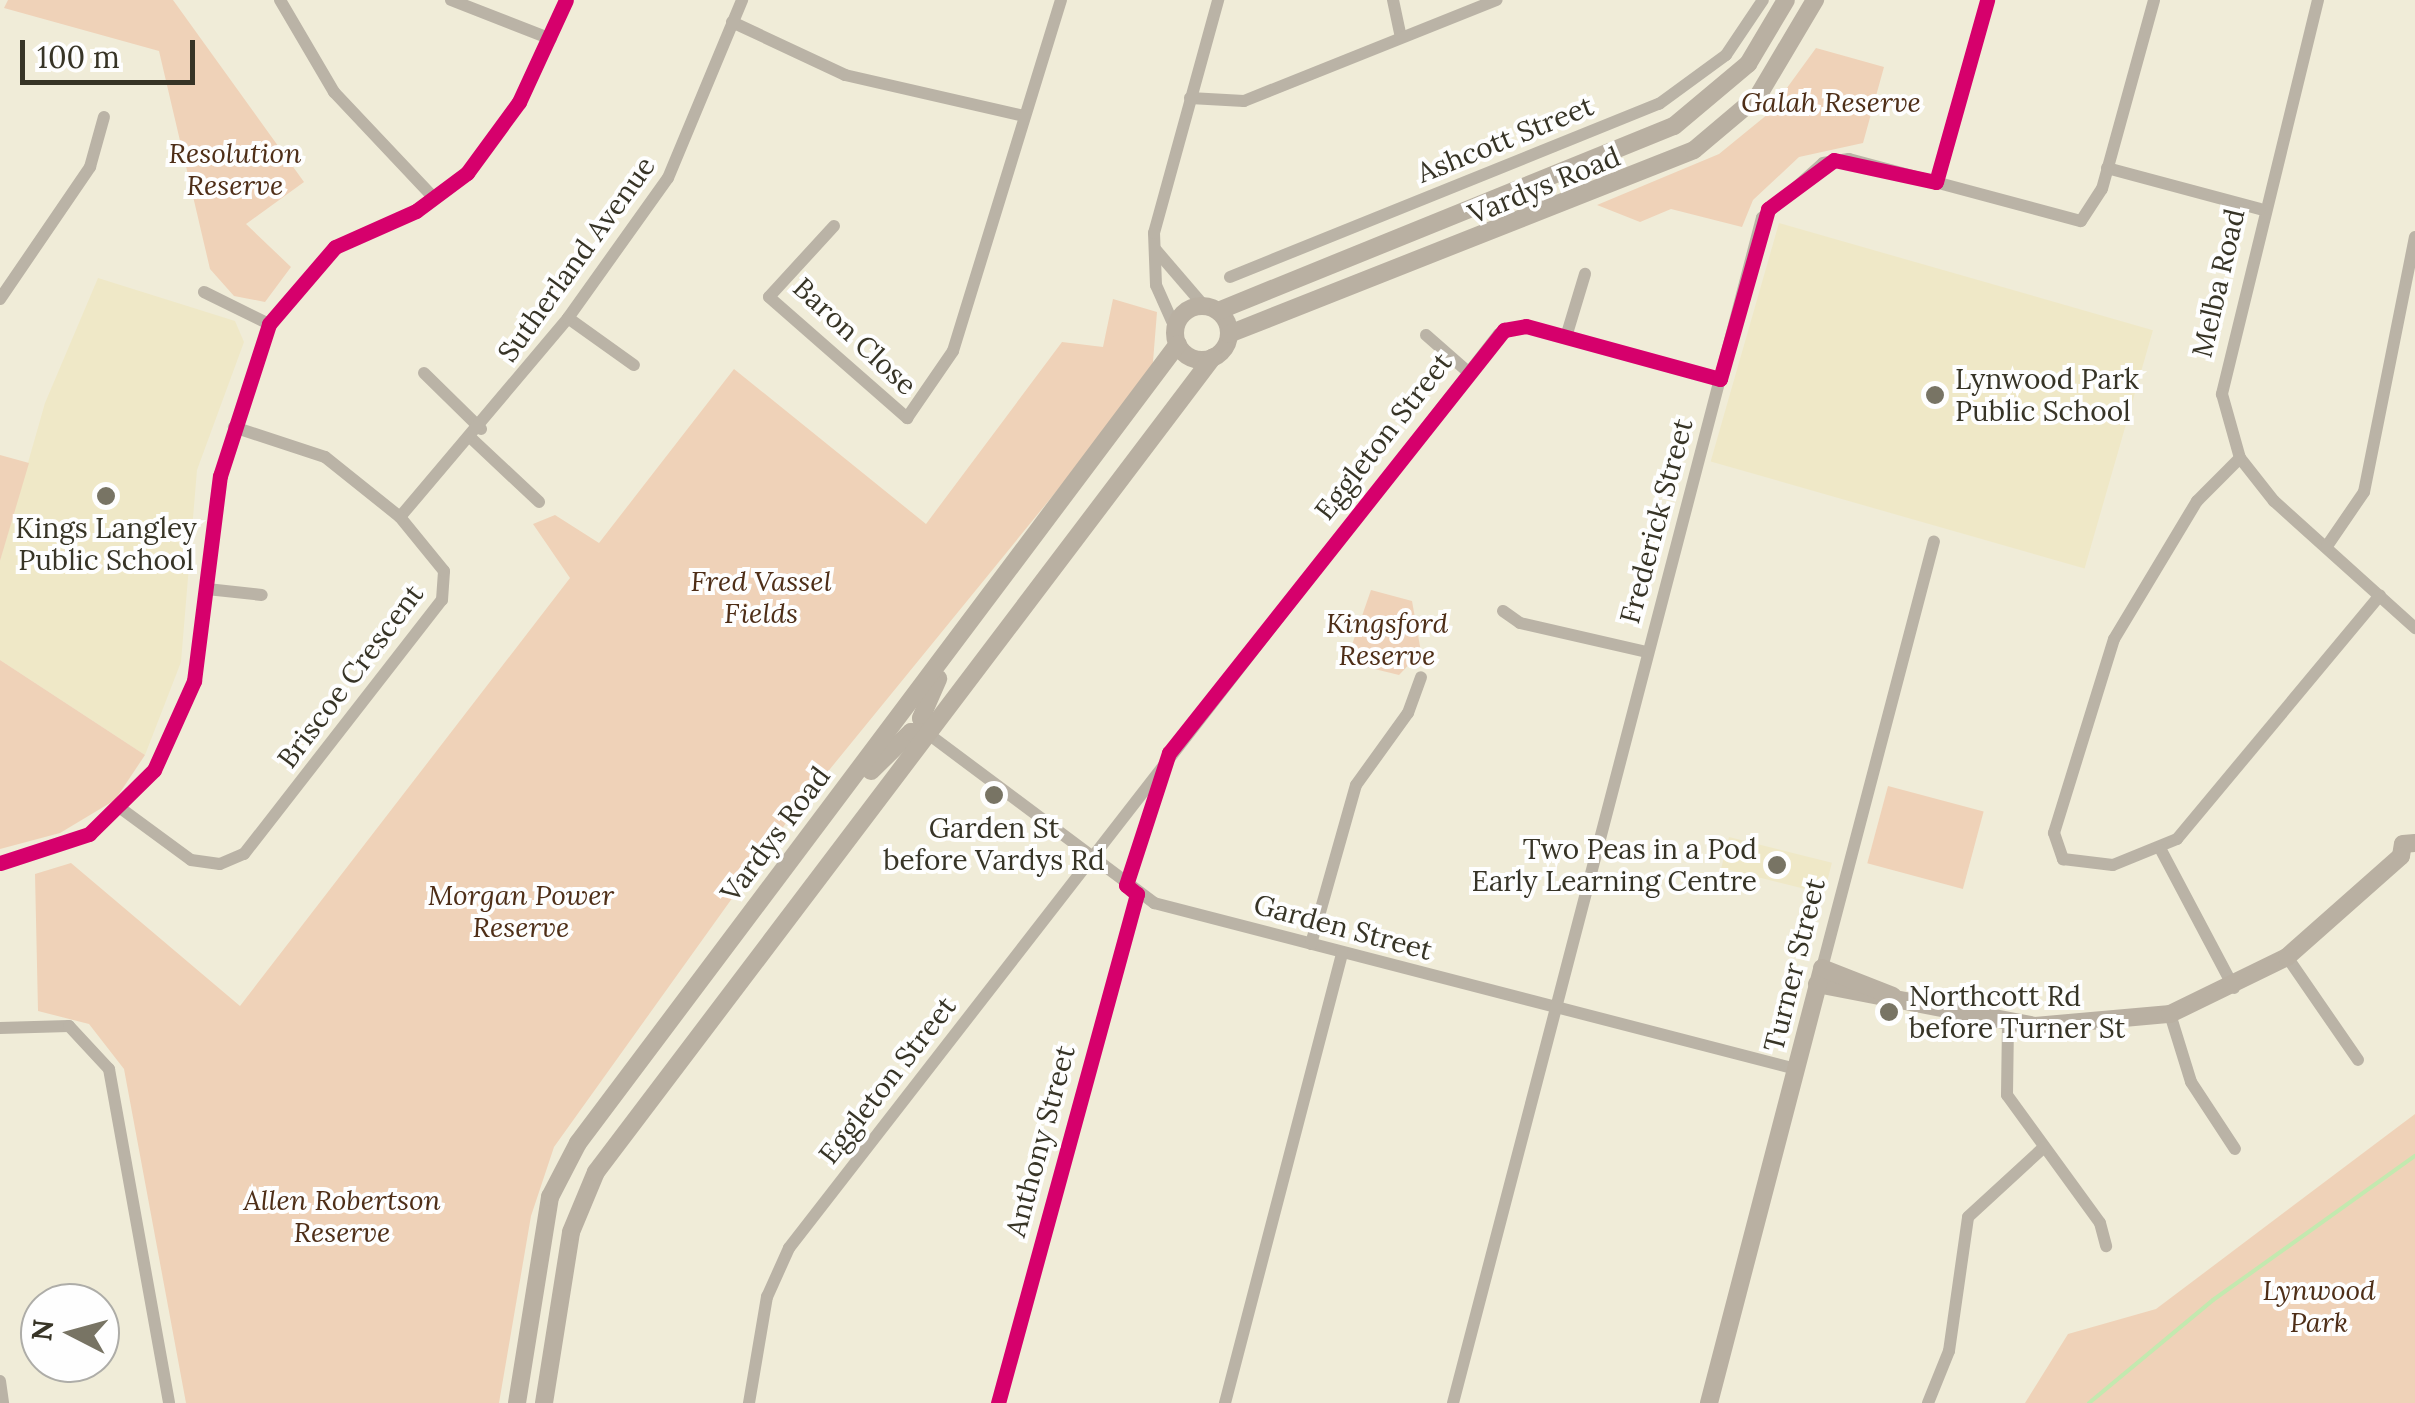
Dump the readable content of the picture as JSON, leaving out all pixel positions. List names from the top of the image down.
{
  "streets": {
    "main road": ["Vardys Road", "Turner Street"],
    "street": [
      "Ashcott Street",
      "Sutherland Avenue",
      "Melba Road",
      "Baron Close",
      "Eggleton Street",
      "Frederick Street",
      "Briscoe Crescent",
      "Garden Street",
      "Anthony Street"
    ]
  },
  "crossings": [
    ["Sutherland Avenue", "Briscoe Crescent"],
    ["Eggleton Street", "Frederick Street"],
    ["Eggleton Street", "Garden Street"],
    ["Eggleton Street", "Anthony Street"],
    ["Frederick Street", "Garden Street"],
    ["Garden Street", "Turner Street"],
    ["Garden Street", "Anthony Street"]
  ],
  "parks": [
    "Galah Reserve",
    "Resolution Reserve",
    "Fred Vassel Fields",
    "Kingsford Reserve",
    "Morgan Power Reserve",
    "Allen Robertson Reserve",
    "Lynwood Park"
  ],
  "places": [
    "Lynwood Park Public School",
    "Kings Langley Public School",
    "Garden St before Vardys Rd",
    "Two Peas in a Pod Early Learning Centre",
    "Northcott Rd before Turner St"
  ],
  "scale_bar": "100 m",
  "north": "left"
}
